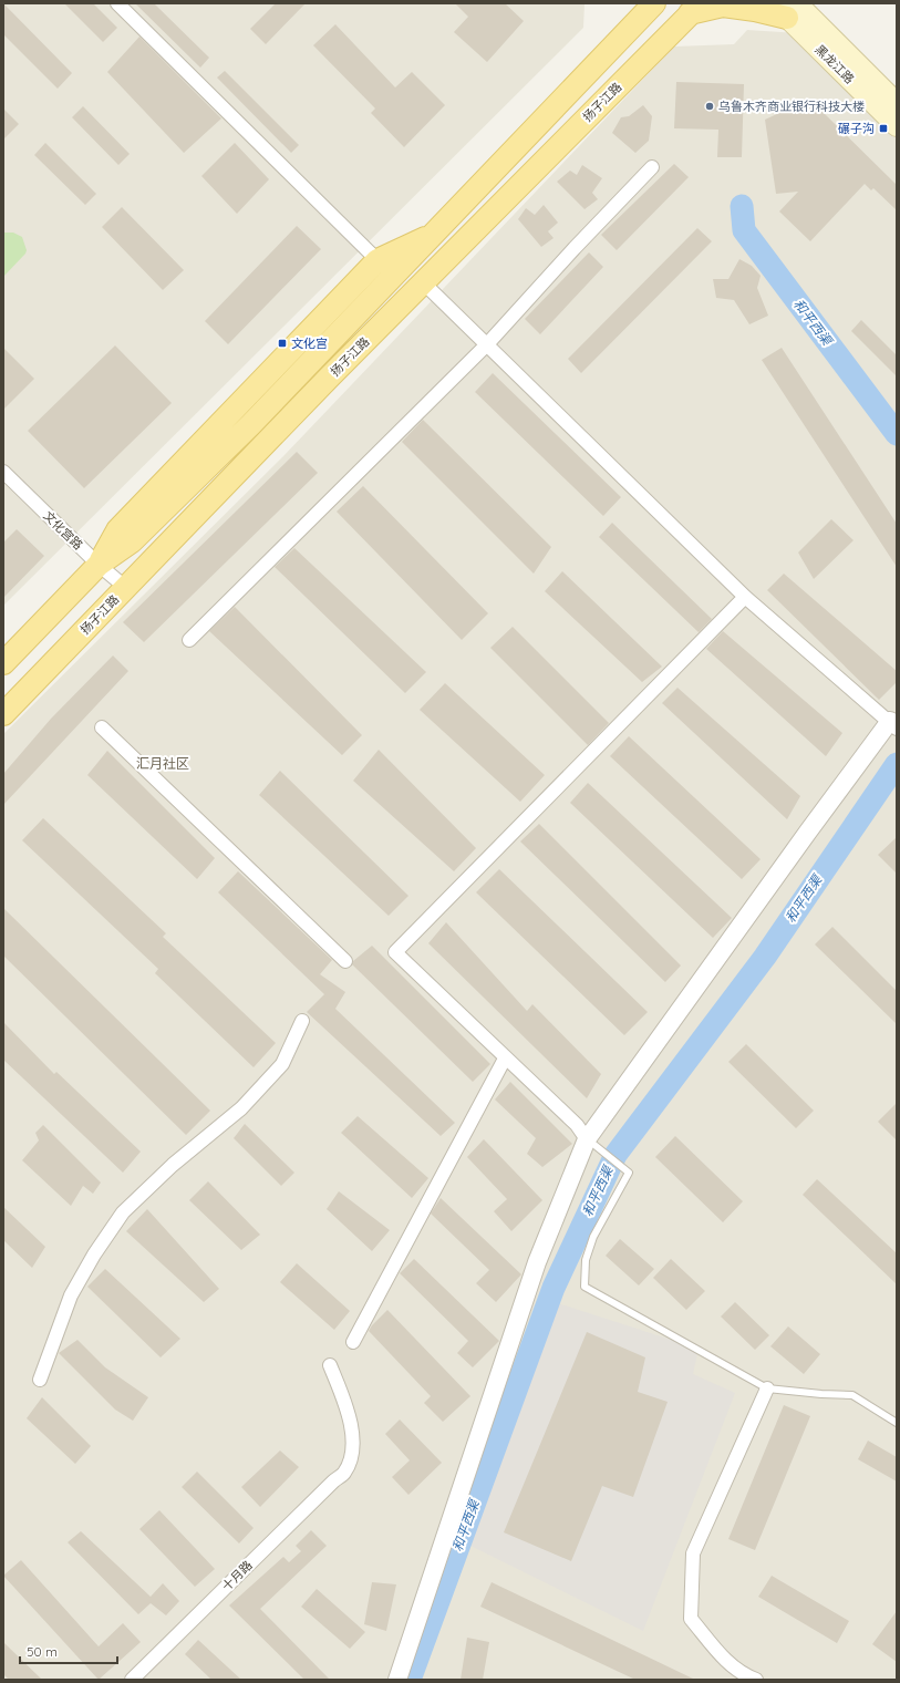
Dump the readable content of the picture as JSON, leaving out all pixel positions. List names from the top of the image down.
{
  "streets": {
    "main road": ["黑龙江路", "扬子江路"],
    "street": ["文化宫路", "十月路"]
  },
  "crossings": [
    ["扬子江路", "文化宫路"]
  ],
  "districts": ["汇月社区"],
  "water": ["和平西渠"],
  "places": {
    "other": ["乌鲁木齐商业银行科技大楼"],
    "transit": ["碾子沟", "文化宫"]
  },
  "scale_bar": "50 m"
}
